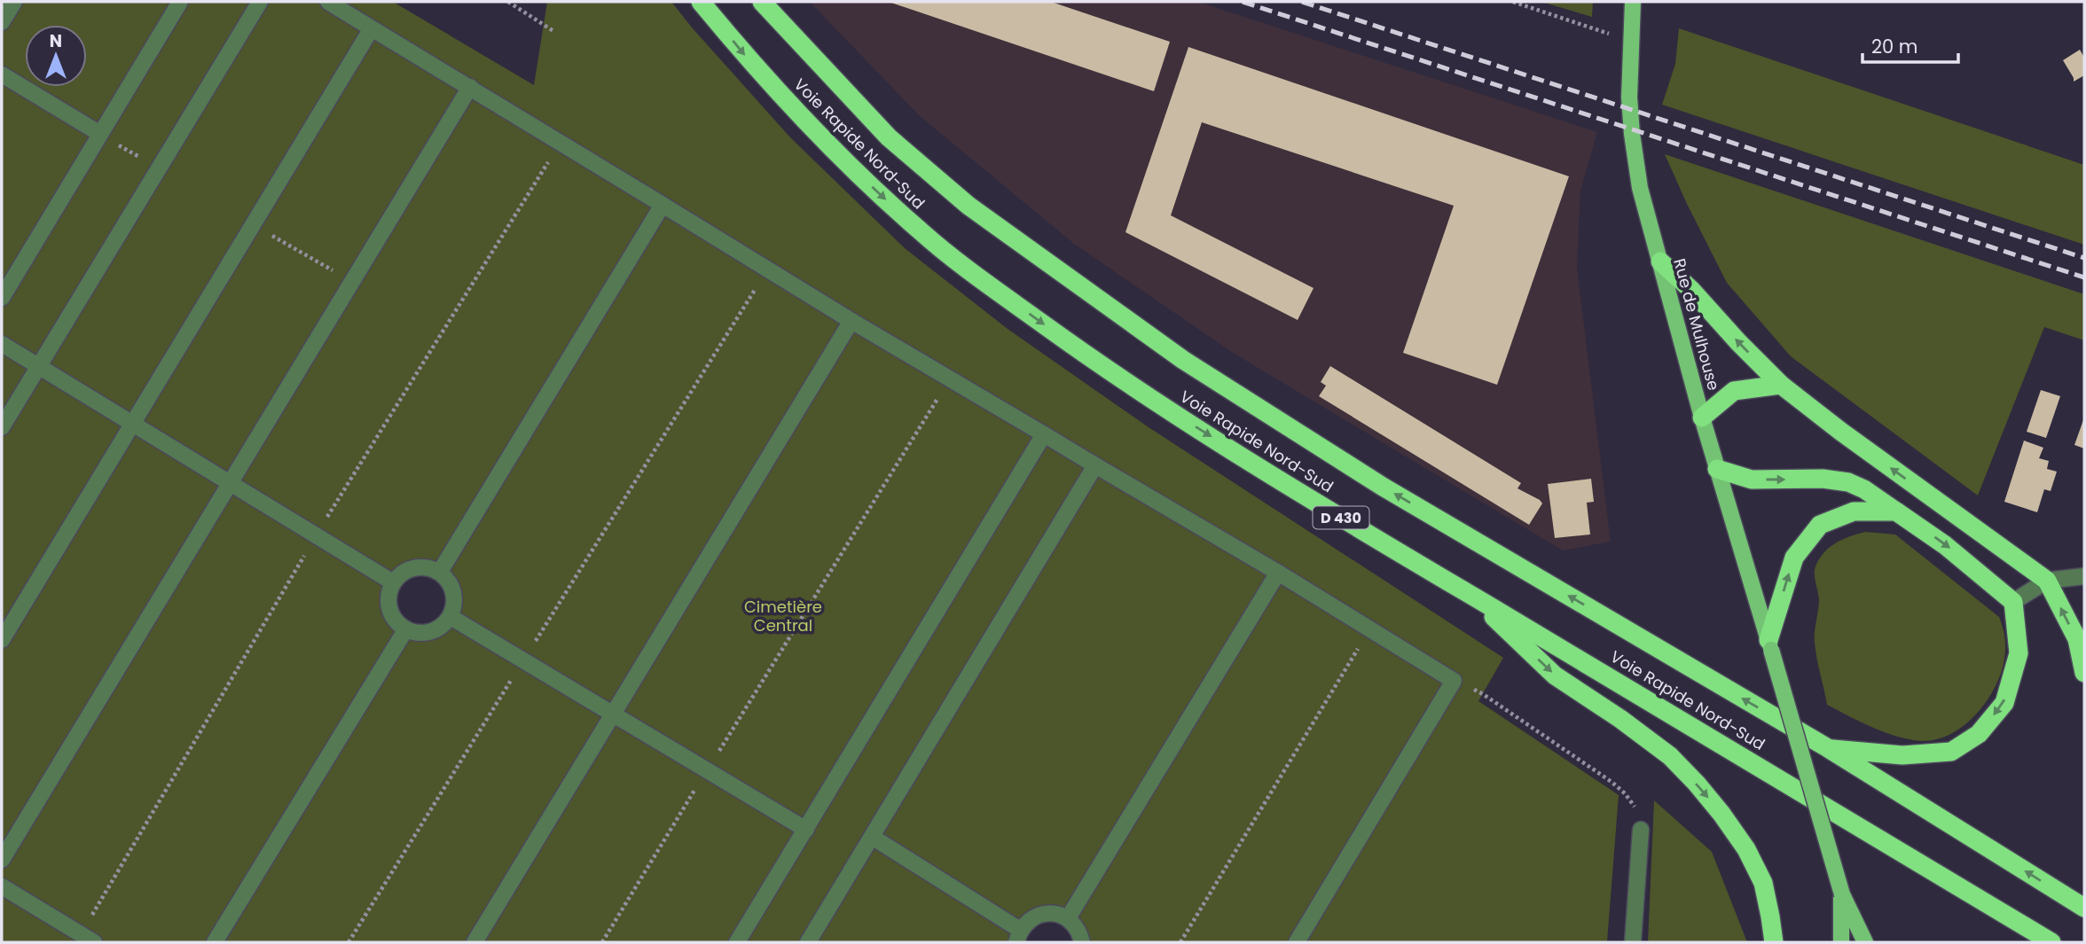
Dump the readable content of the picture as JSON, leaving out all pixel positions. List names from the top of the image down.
{
  "streets": {
    "highway": ["Voie Rapide Nord-Sud", "D 430"],
    "main road": ["Rue de Mulhouse"]
  },
  "parks": ["Cimetière Central"],
  "scale_bar": "20 m",
  "north": "top"
}
